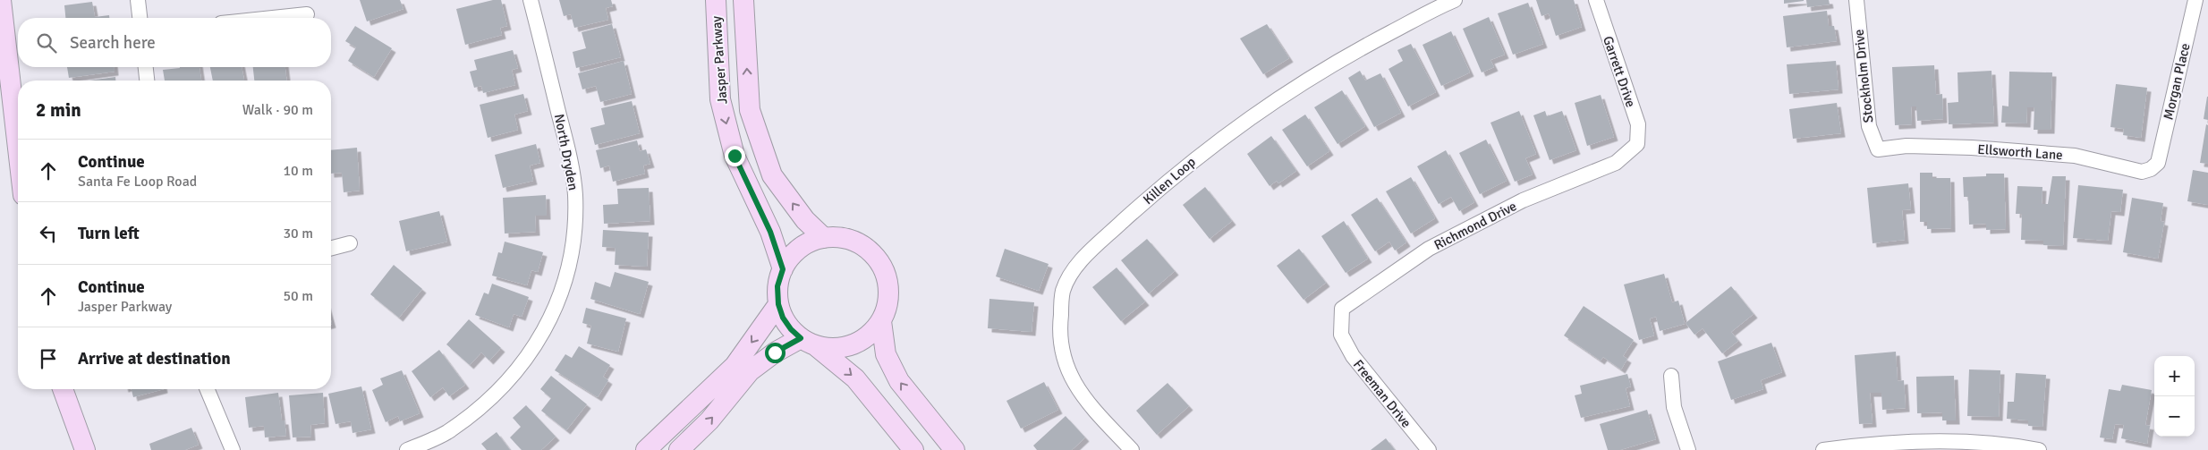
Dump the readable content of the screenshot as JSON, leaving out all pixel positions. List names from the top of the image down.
{
  "streets": {
    "main road": ["Jasper Parkway"],
    "street": [
      "Garrett Drive",
      "Stockholm Drive",
      "Morgan Place",
      "North Dryden",
      "Ellsworth Lane",
      "Killen Loop",
      "Richmond Drive",
      "Freeman Drive"
    ]
  },
  "crossings": [
    ["Garrett Drive", "Richmond Drive"],
    ["Stockholm Drive", "Ellsworth Lane"],
    ["Morgan Place", "Ellsworth Lane"],
    ["Richmond Drive", "Freeman Drive"]
  ],
  "page": {
    "search": "Search here",
    "heading": ["2 min", "Walk · 90 m"],
    "list": [
      ["Continue", "Santa Fe Loop Road", "10 m"],
      ["Turn left", "30 m"],
      ["Continue", "Jasper Parkway", "50 m"],
      "Arrive at destination"
    ],
    "map_buttons": ["+", "−"]
  }
}
